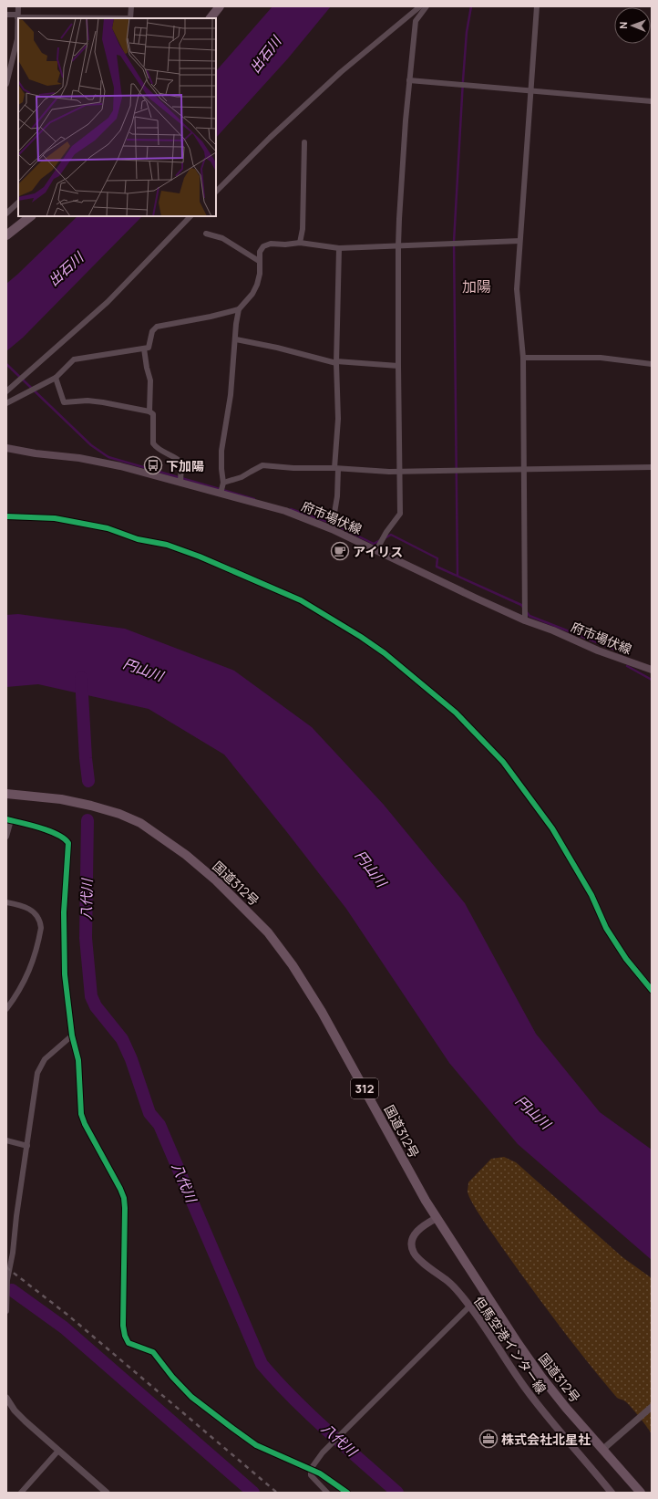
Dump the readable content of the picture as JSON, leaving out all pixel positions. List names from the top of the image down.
{
  "streets": {
    "highway": ["国道312号", "312"],
    "main road": ["府市場伏線", "但馬空港インター線"]
  },
  "crossings": [
    ["国道312号", "但馬空港インター線"]
  ],
  "districts": ["加陽"],
  "water": ["出石川", "円山川", "八代川"],
  "places": {
    "bus stop": ["下加陽"],
    "cafe": ["アイリス"],
    "office": ["株式会社北星社"]
  },
  "north": "left"
}
